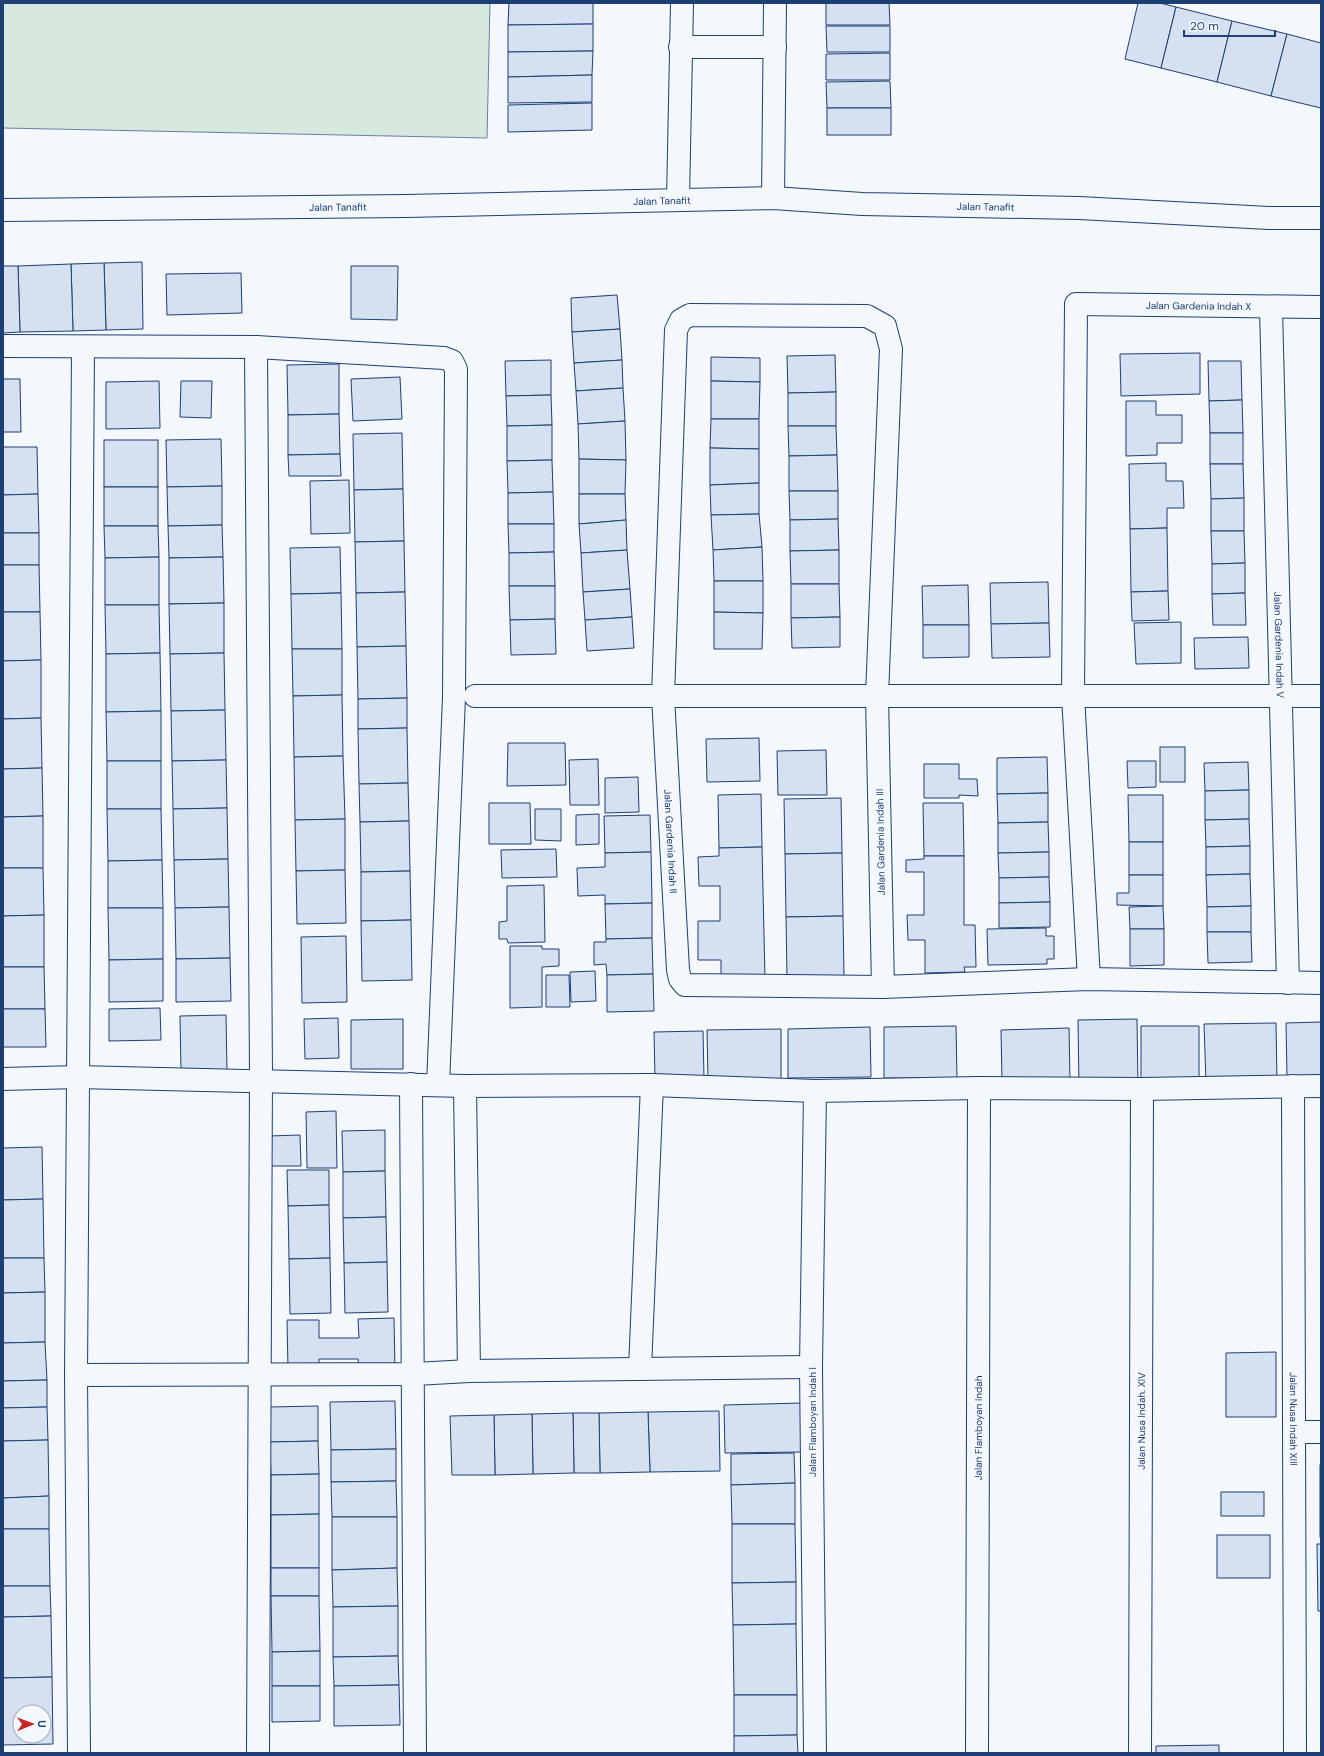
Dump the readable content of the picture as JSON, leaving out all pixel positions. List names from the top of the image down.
{
  "streets": {
    "street": [
      "Jalan Tanafit",
      "Jalan Gardenia Indah X",
      "Jalan Gardenia Indah V",
      "Jalan Gardenia Indah II",
      "Jalan Gardenia Indah III",
      "Jalan Nusa Indah XIII",
      "Jalan Nusa Indah. XIV",
      "Jalan Flamboyan Indah I",
      "Jalan Flamboyan Indah"
    ]
  },
  "crossings": [
    ["Jalan Gardenia Indah X", "Jalan Gardenia Indah V"],
    ["Jalan Gardenia Indah II", "Jalan Gardenia Indah III"]
  ],
  "scale_bar": "20 m",
  "north": "right"
}
